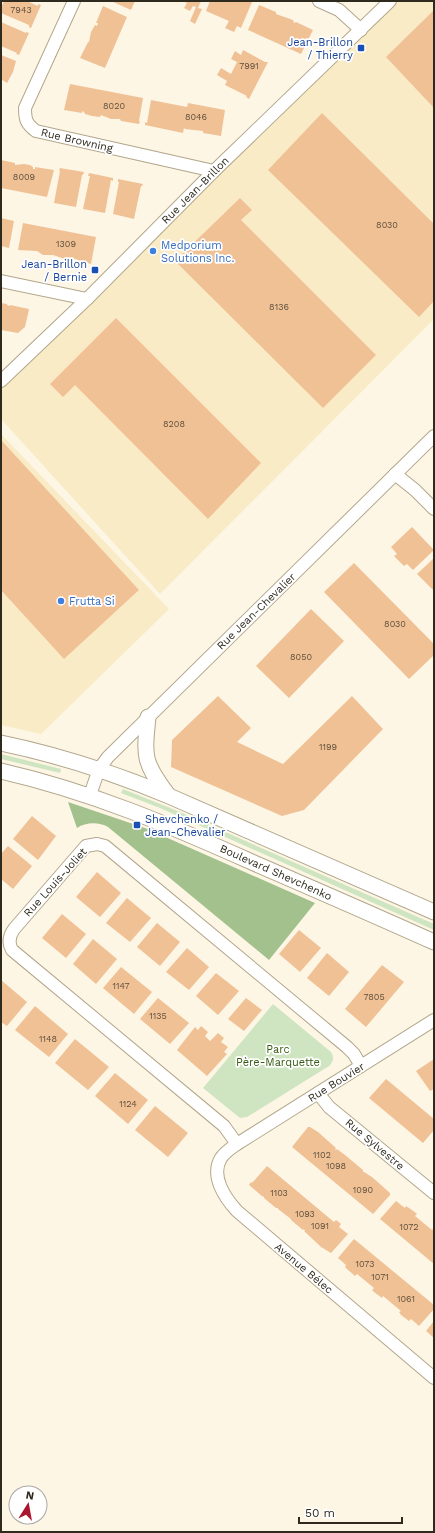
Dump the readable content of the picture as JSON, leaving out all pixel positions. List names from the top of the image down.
{
  "streets": {
    "street": [
      "Rue Browning",
      "Rue Jean-Brillon",
      "Rue Jean-Chevalier",
      "Boulevard Shevchenko",
      "Rue Louis-Joliet",
      "Rue Bouvier",
      "Rue Sylvestre",
      "Avenue Bélec"
    ]
  },
  "crossings": [
    ["Rue Browning", "Rue Jean-Brillon"],
    ["Rue Jean-Chevalier", "Boulevard Shevchenko"],
    ["Rue Louis-Joliet", "Rue Bouvier"],
    ["Rue Louis-Joliet", "Avenue Bélec"],
    ["Rue Bouvier", "Rue Sylvestre"],
    ["Rue Bouvier", "Avenue Bélec"]
  ],
  "parks": ["Parc Père-Marquette"],
  "places": {
    "transit": ["Jean-Brillon / Thierry", "Jean-Brillon / Bernie", "Shevchenko / Jean-Chevalier"],
    "other": ["Medporium Solutions Inc.", "Frutta Si"]
  },
  "house_numbers": [
    "7943",
    "7991",
    "8020",
    "8046",
    "8009",
    "8030",
    "1309",
    "8136",
    "8208",
    "8030",
    "8050",
    "1199",
    "1147",
    "7805",
    "1135",
    "1148",
    "1124",
    "1102",
    "1098",
    "1090",
    "1103",
    "1093",
    "1091",
    "1072",
    "1073",
    "1071",
    "1061"
  ],
  "scale_bar": "50 m",
  "north": "top"
}
